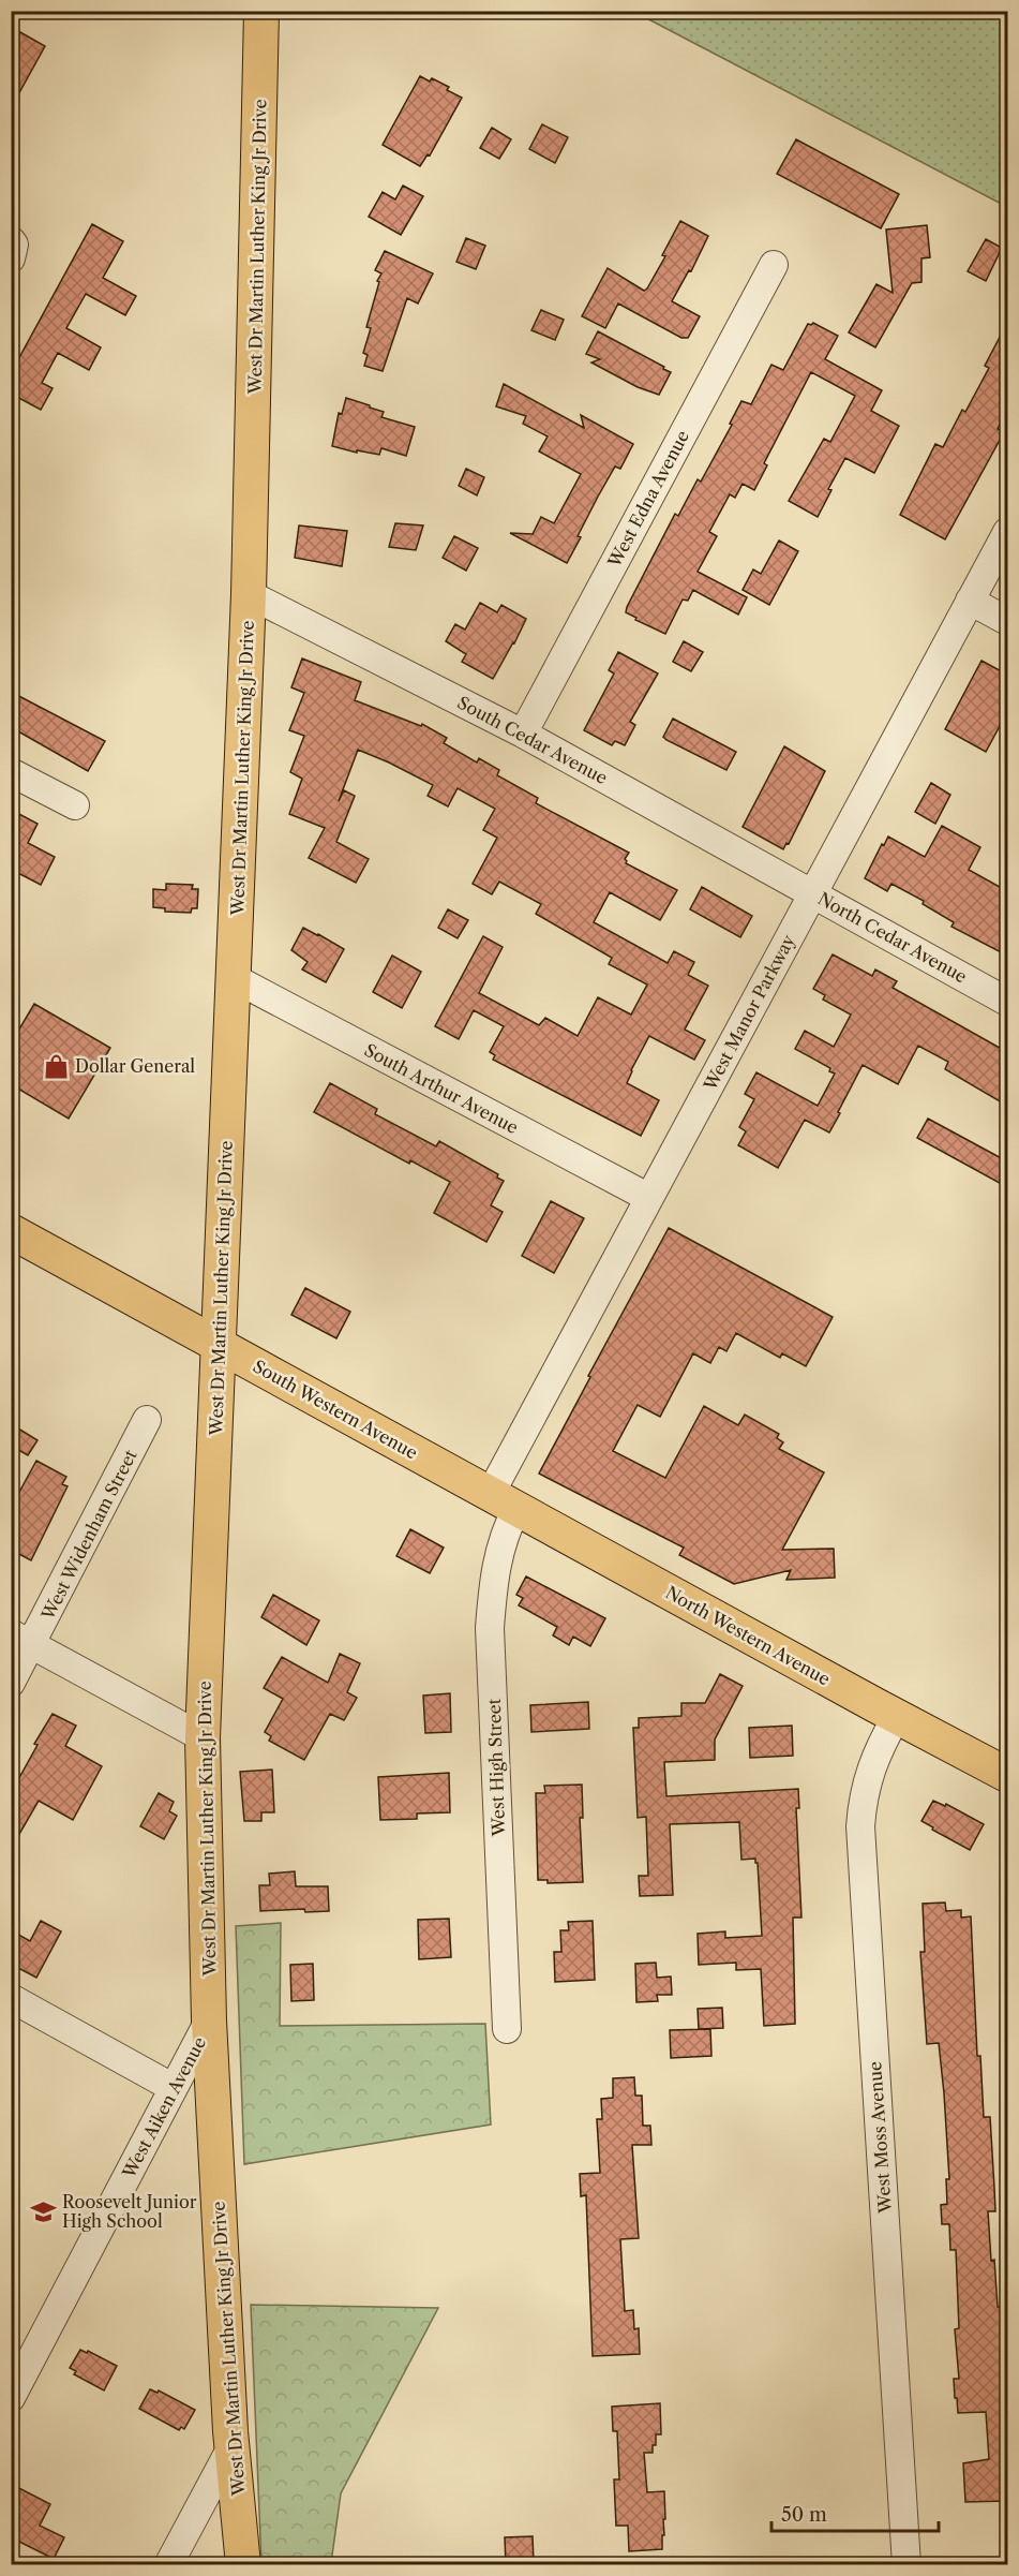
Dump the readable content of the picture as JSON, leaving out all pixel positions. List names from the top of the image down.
{
  "streets": {
    "main road": ["West Dr Martin Luther King Jr Drive", "South Western Avenue", "North Western Avenue"],
    "street": [
      "West Edna Avenue",
      "South Cedar Avenue",
      "North Cedar Avenue",
      "West Manor Parkway",
      "South Arthur Avenue",
      "West Widenham Street",
      "West High Street",
      "West Aiken Avenue",
      "West Moss Avenue"
    ]
  },
  "crossings": [
    ["West Dr Martin Luther King Jr Drive", "South Cedar Avenue"],
    ["West Dr Martin Luther King Jr Drive", "South Arthur Avenue"],
    ["West Dr Martin Luther King Jr Drive", "South Western Avenue"],
    ["West Dr Martin Luther King Jr Drive", "West Aiken Avenue"],
    ["West Edna Avenue", "South Cedar Avenue"],
    ["South Cedar Avenue", "North Cedar Avenue"],
    ["South Cedar Avenue", "West Manor Parkway"],
    ["North Cedar Avenue", "West Manor Parkway"],
    ["West Manor Parkway", "South Arthur Avenue"],
    ["West Manor Parkway", "South Western Avenue"],
    ["West Manor Parkway", "North Western Avenue"],
    ["West Manor Parkway", "West High Street"],
    ["South Western Avenue", "North Western Avenue"],
    ["South Western Avenue", "West High Street"],
    ["North Western Avenue", "West High Street"],
    ["North Western Avenue", "West Moss Avenue"]
  ],
  "places": {
    "shop": ["Dollar General"],
    "school or university": ["Roosevelt Junior High School"]
  },
  "scale_bar": "50 m"
}
